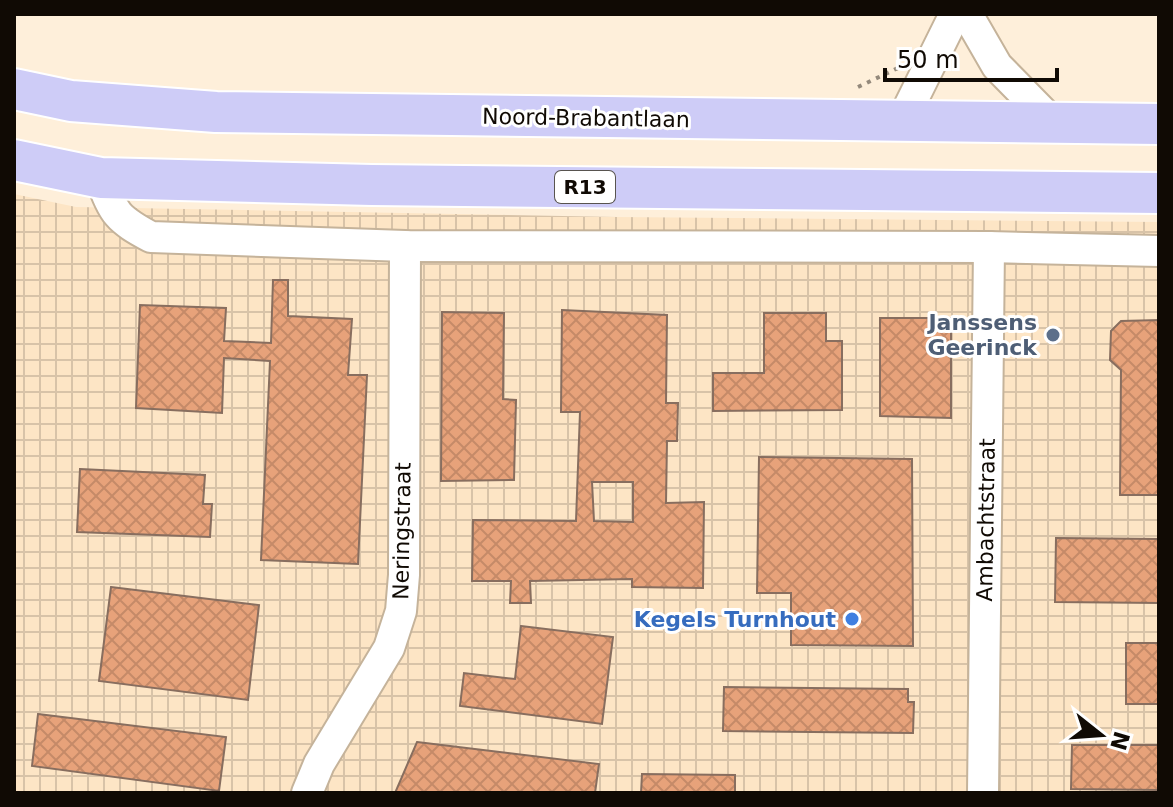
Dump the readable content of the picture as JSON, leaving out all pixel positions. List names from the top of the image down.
{
  "streets": {
    "main road": ["Noord-Brabantlaan", "R13"],
    "street": ["Ambachtstraat", "Neringstraat"]
  },
  "places": ["Janssens Geerinck", "Kegels Turnhout"],
  "scale_bar": "50 m",
  "north": "right"
}
